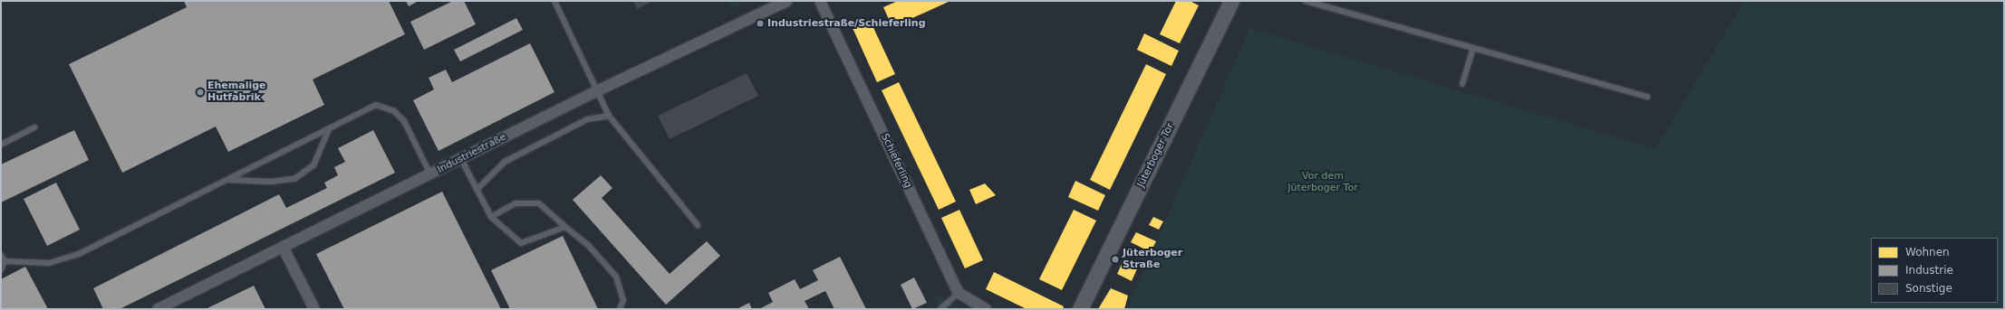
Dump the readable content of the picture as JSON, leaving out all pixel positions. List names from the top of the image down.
{
  "streets": {
    "main road": ["Jüterboger Tor"],
    "street": ["Industriestraße", "Schieferling"]
  },
  "parks": ["Vor dem Jüterboger Tor"],
  "places": ["Industriestraße/Schieferling", "Ehemalige Hutfabrik", "Jüterboger Straße"],
  "legend": ["Wohnen", "Industrie", "Sonstige"]
}
